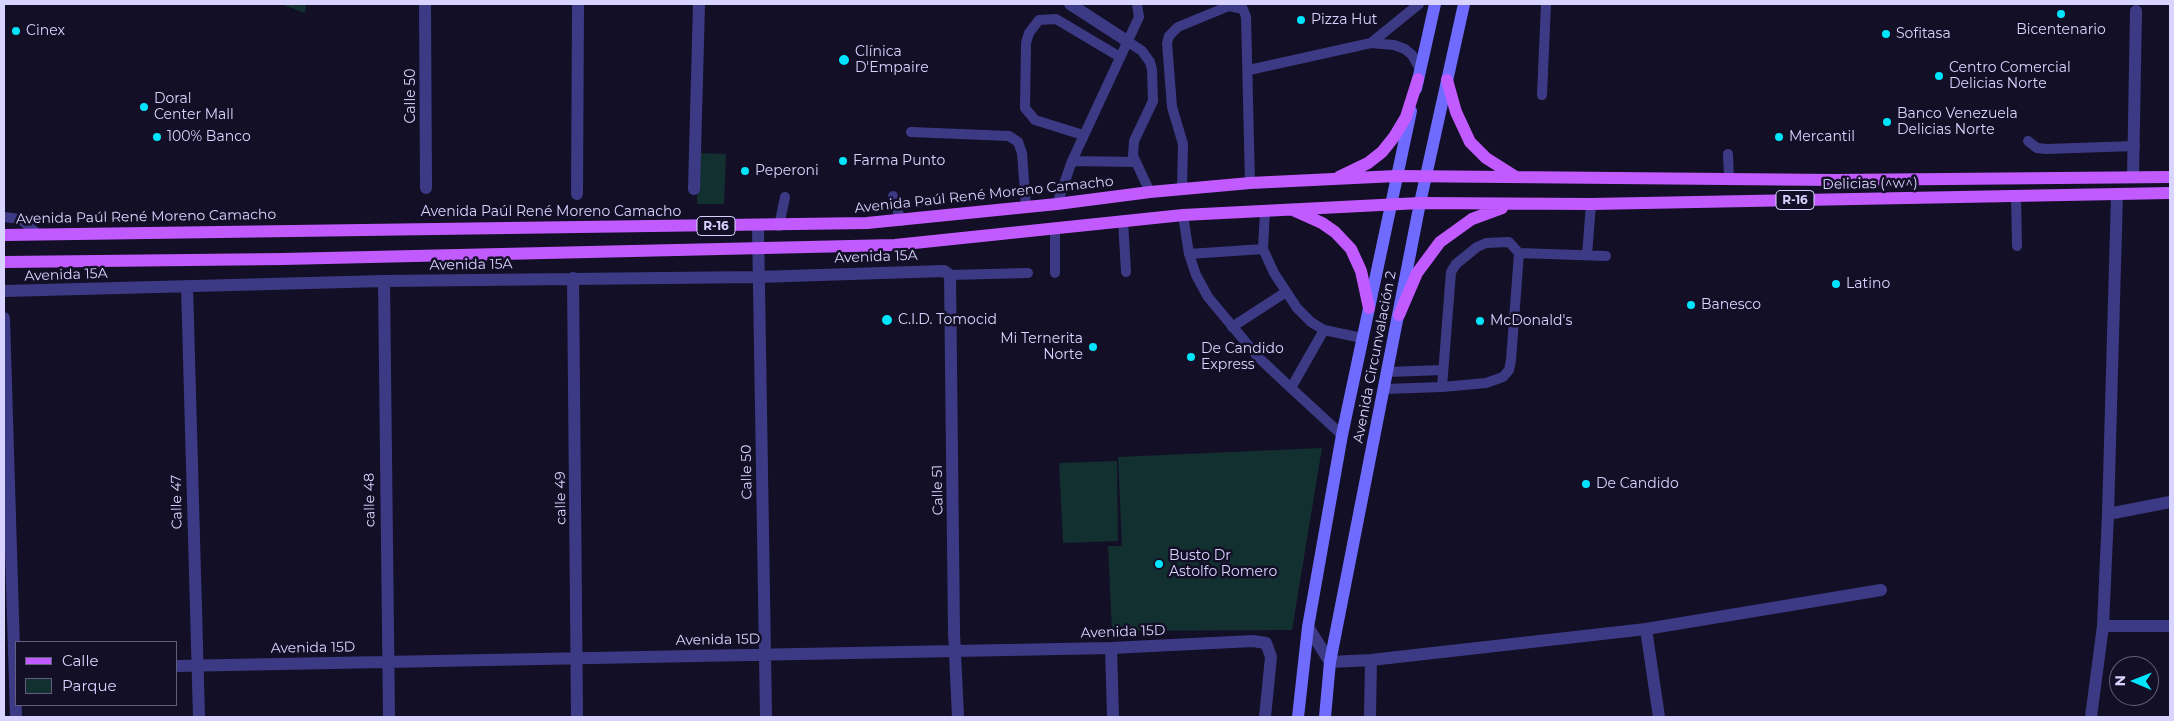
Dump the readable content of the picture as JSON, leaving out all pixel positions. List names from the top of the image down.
{
  "streets": {
    "main road": [
      "Delicias (^w^)",
      "Avenida Paúl René Moreno Camacho",
      "R-16",
      "Avenida Circunvalación 2"
    ],
    "street": [
      "Calle 50",
      "Avenida 15A",
      "Calle 51",
      "calle 49",
      "calle 48",
      "Calle 47",
      "Avenida 15D"
    ]
  },
  "crossings": [
    ["Calle 50", "Avenida Paúl René Moreno Camacho"],
    ["Calle 50", "R-16"],
    ["Calle 50", "Avenida 15A"],
    ["Calle 50", "Avenida 15D"],
    ["Delicias (^w^)", "Avenida Paúl René Moreno Camacho"],
    ["Delicias (^w^)", "R-16"],
    ["Delicias (^w^)", "Avenida Circunvalación 2"],
    ["Avenida Paúl René Moreno Camacho", "Avenida Circunvalación 2"],
    ["R-16", "Avenida Circunvalación 2"],
    ["Avenida 15A", "Calle 51"],
    ["Avenida 15A", "calle 49"],
    ["Avenida 15A", "calle 48"],
    ["Avenida 15A", "Calle 47"],
    ["Calle 51", "Avenida 15D"],
    ["calle 49", "Avenida 15D"],
    ["calle 48", "Avenida 15D"],
    ["Calle 47", "Avenida 15D"]
  ],
  "places": [
    "Bicentenario",
    "Pizza Hut",
    "Cinex",
    "Sofitasa",
    "Clínica D'Empaire",
    "Centro Comercial Delicias Norte",
    "Doral Center Mall",
    "Banco Venezuela Delicias Norte",
    "100% Banco",
    "Mercantil",
    "Farma Punto",
    "Peperoni",
    "Latino",
    "Banesco",
    "C.I.D. Tomocid",
    "McDonald's",
    "Mi Ternerita Norte",
    "De Candido Express",
    "De Candido",
    "Busto Dr Astolfo Romero"
  ],
  "legend": ["Calle", "Parque"],
  "north": "left"
}
